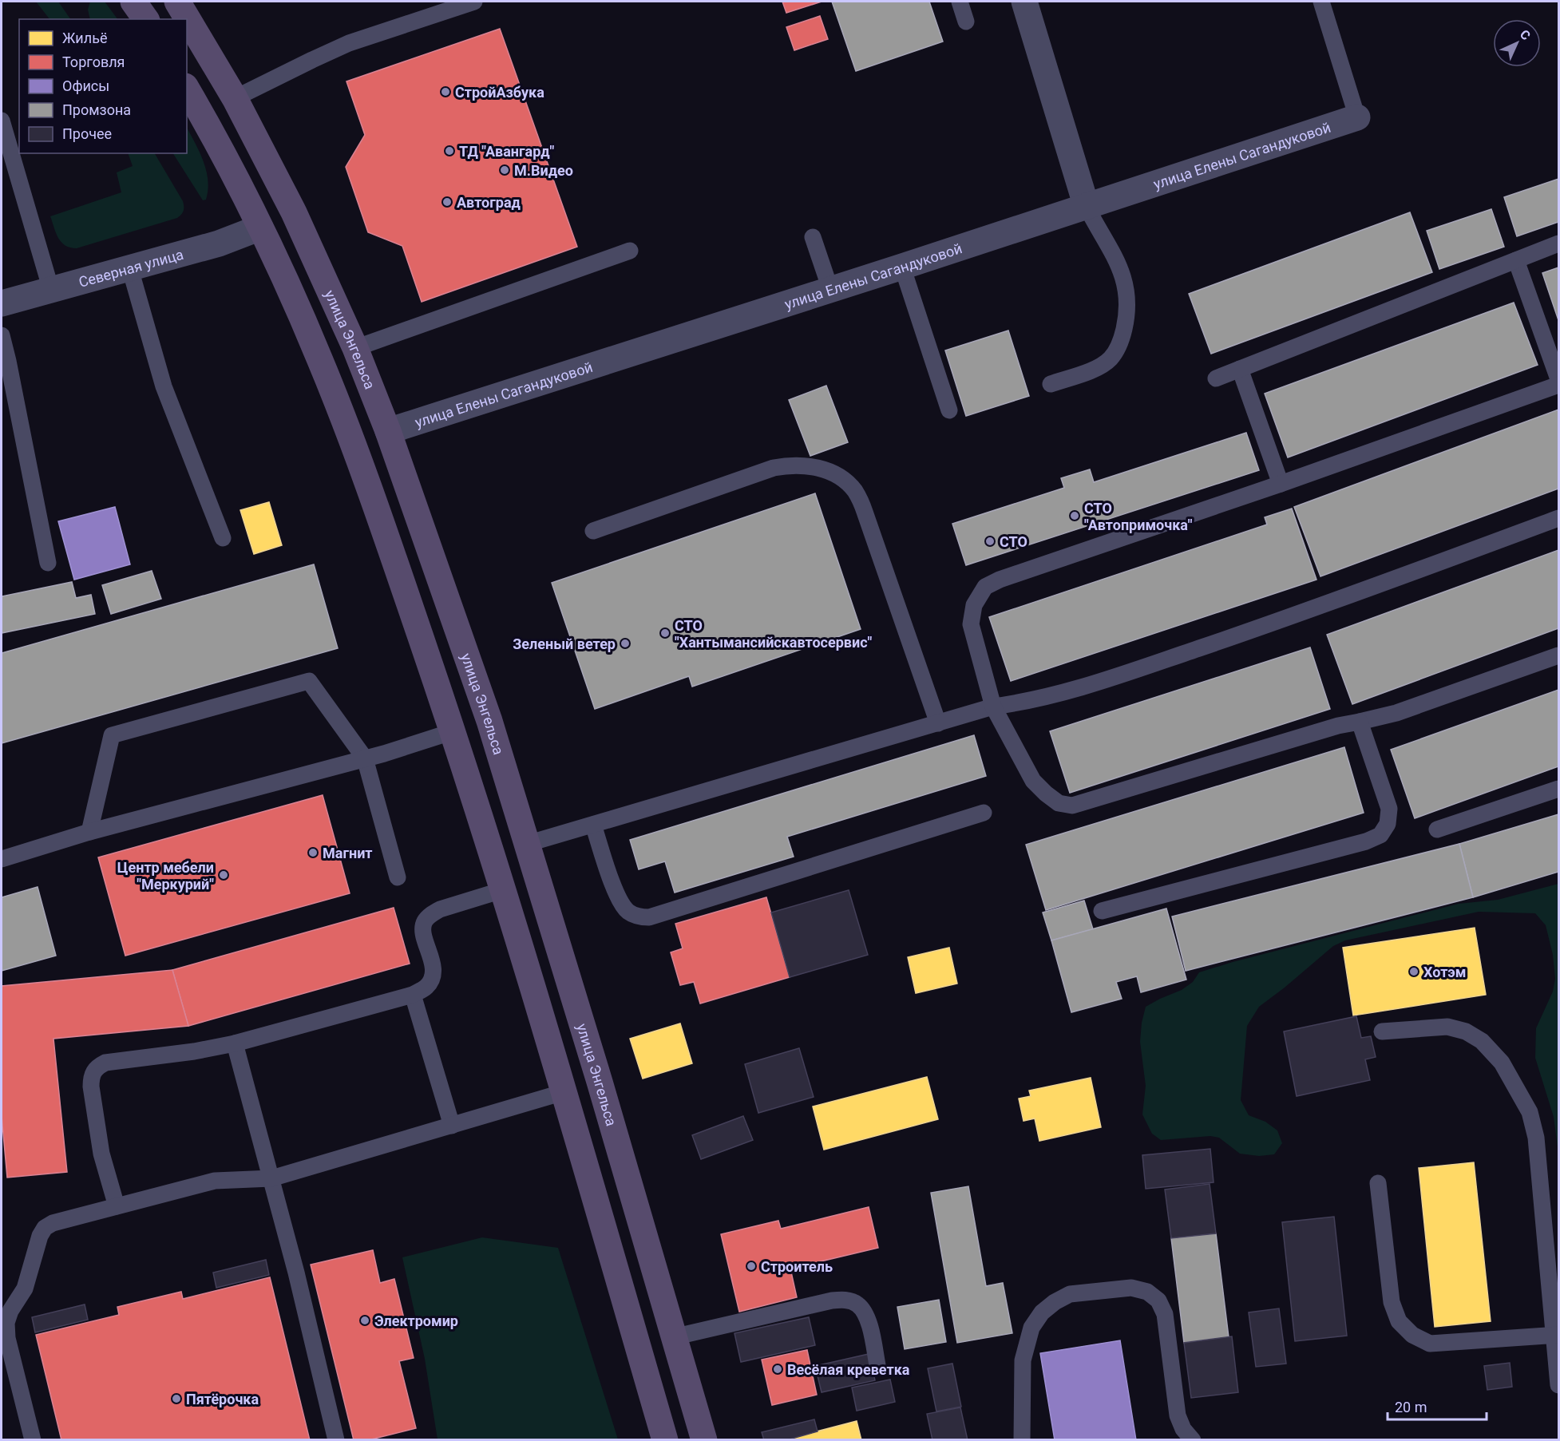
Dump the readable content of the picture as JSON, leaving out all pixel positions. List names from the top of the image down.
{
  "streets": {
    "main road": ["улица Энгельса"],
    "street": ["улица Елены Сагандуковой", "Северная улица"]
  },
  "crossings": [
    ["улица Елены Сагандуковой", "улица Энгельса"]
  ],
  "places": [
    "СтройАзбука",
    "ТД \"Авангард\"",
    "М.Видео",
    "Автоград",
    "СТО \"Автопримочка\"",
    "СТО",
    "СТО \"Хантымансийскавтосервис\"",
    "Зеленый ветер",
    "Магнит",
    "Центр мебели \"Меркурий\"",
    "Хотэм",
    "Строитель",
    "Электромир",
    "Весёлая креветка",
    "Пятёрочка"
  ],
  "legend": [
    "Жильё",
    "Торговля",
    "Офисы",
    "Промзона",
    "Прочее"
  ],
  "scale_bar": "20 m",
  "north": "top right"
}
